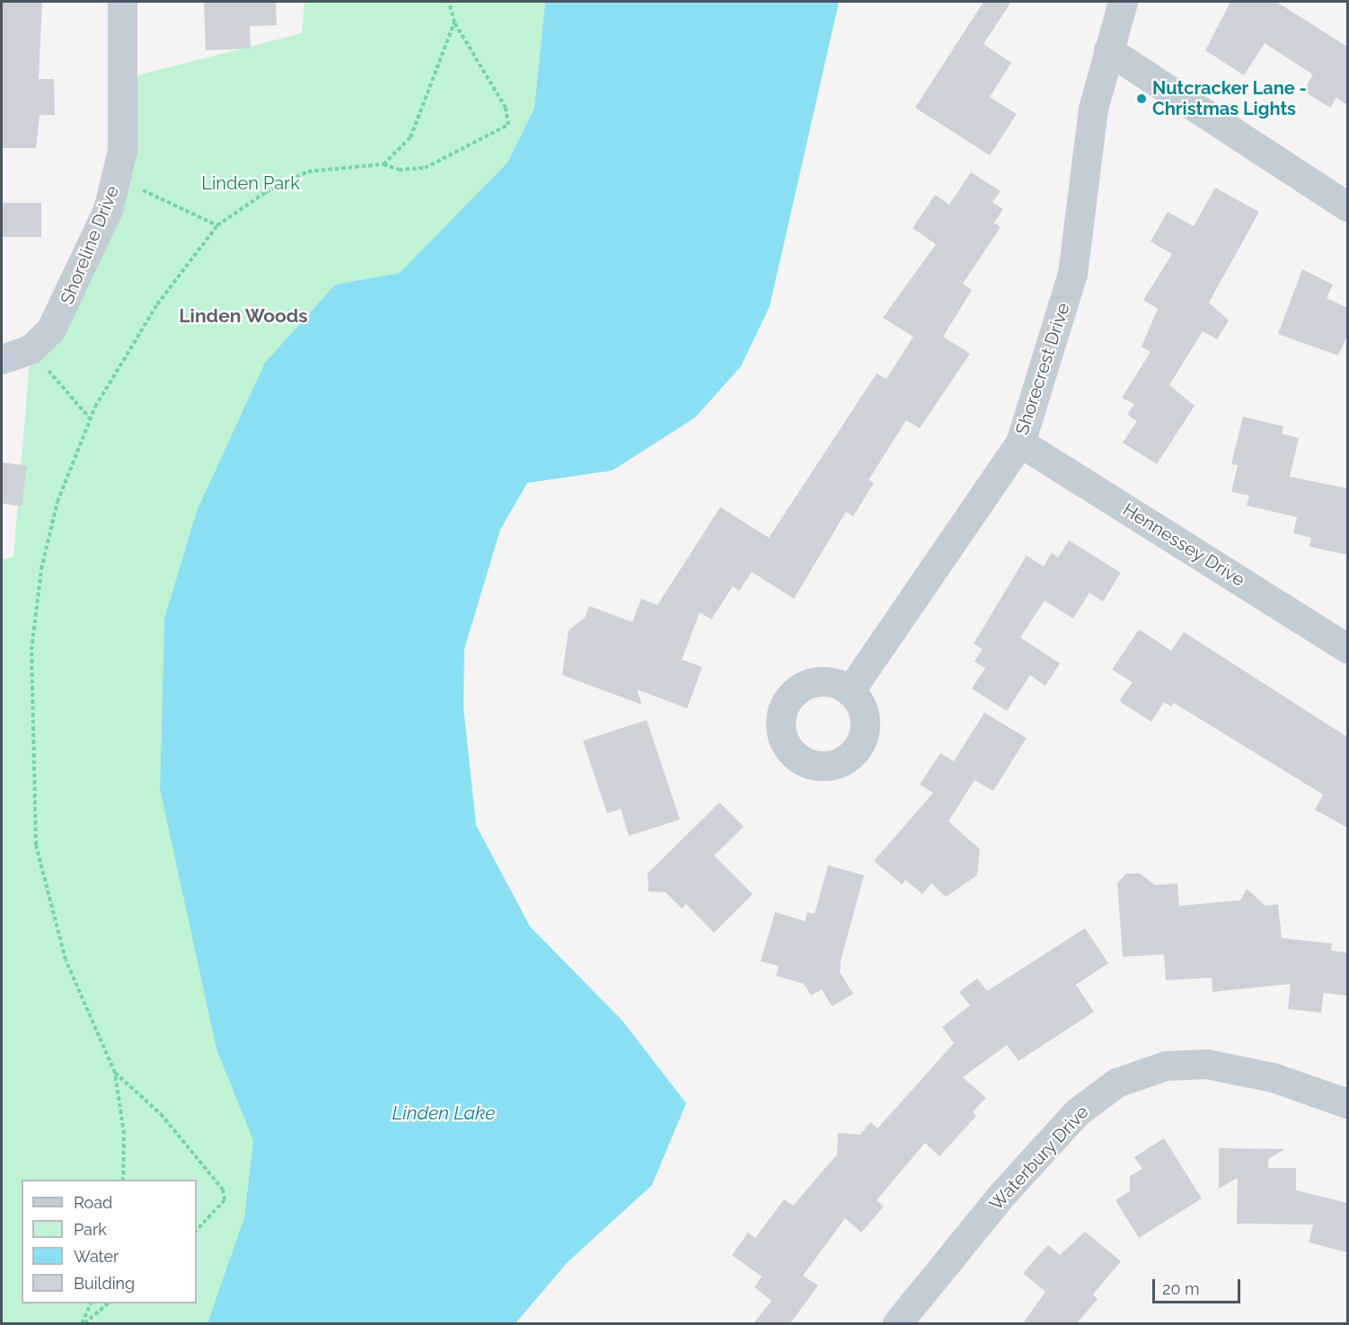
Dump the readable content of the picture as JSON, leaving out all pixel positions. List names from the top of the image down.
{
  "streets": {
    "street": [
      "Shoreline Drive",
      "Shorecrest Drive",
      "Hennessey Drive",
      "Waterbury Drive"
    ]
  },
  "crossings": [
    ["Shorecrest Drive", "Hennessey Drive"]
  ],
  "districts": ["Linden Woods"],
  "water": ["Linden Lake"],
  "parks": ["Linden Park"],
  "places": ["Nutcracker Lane - Christmas Lights"],
  "legend": [
    "Road",
    "Park",
    "Water",
    "Building"
  ],
  "scale_bar": "20 m"
}
